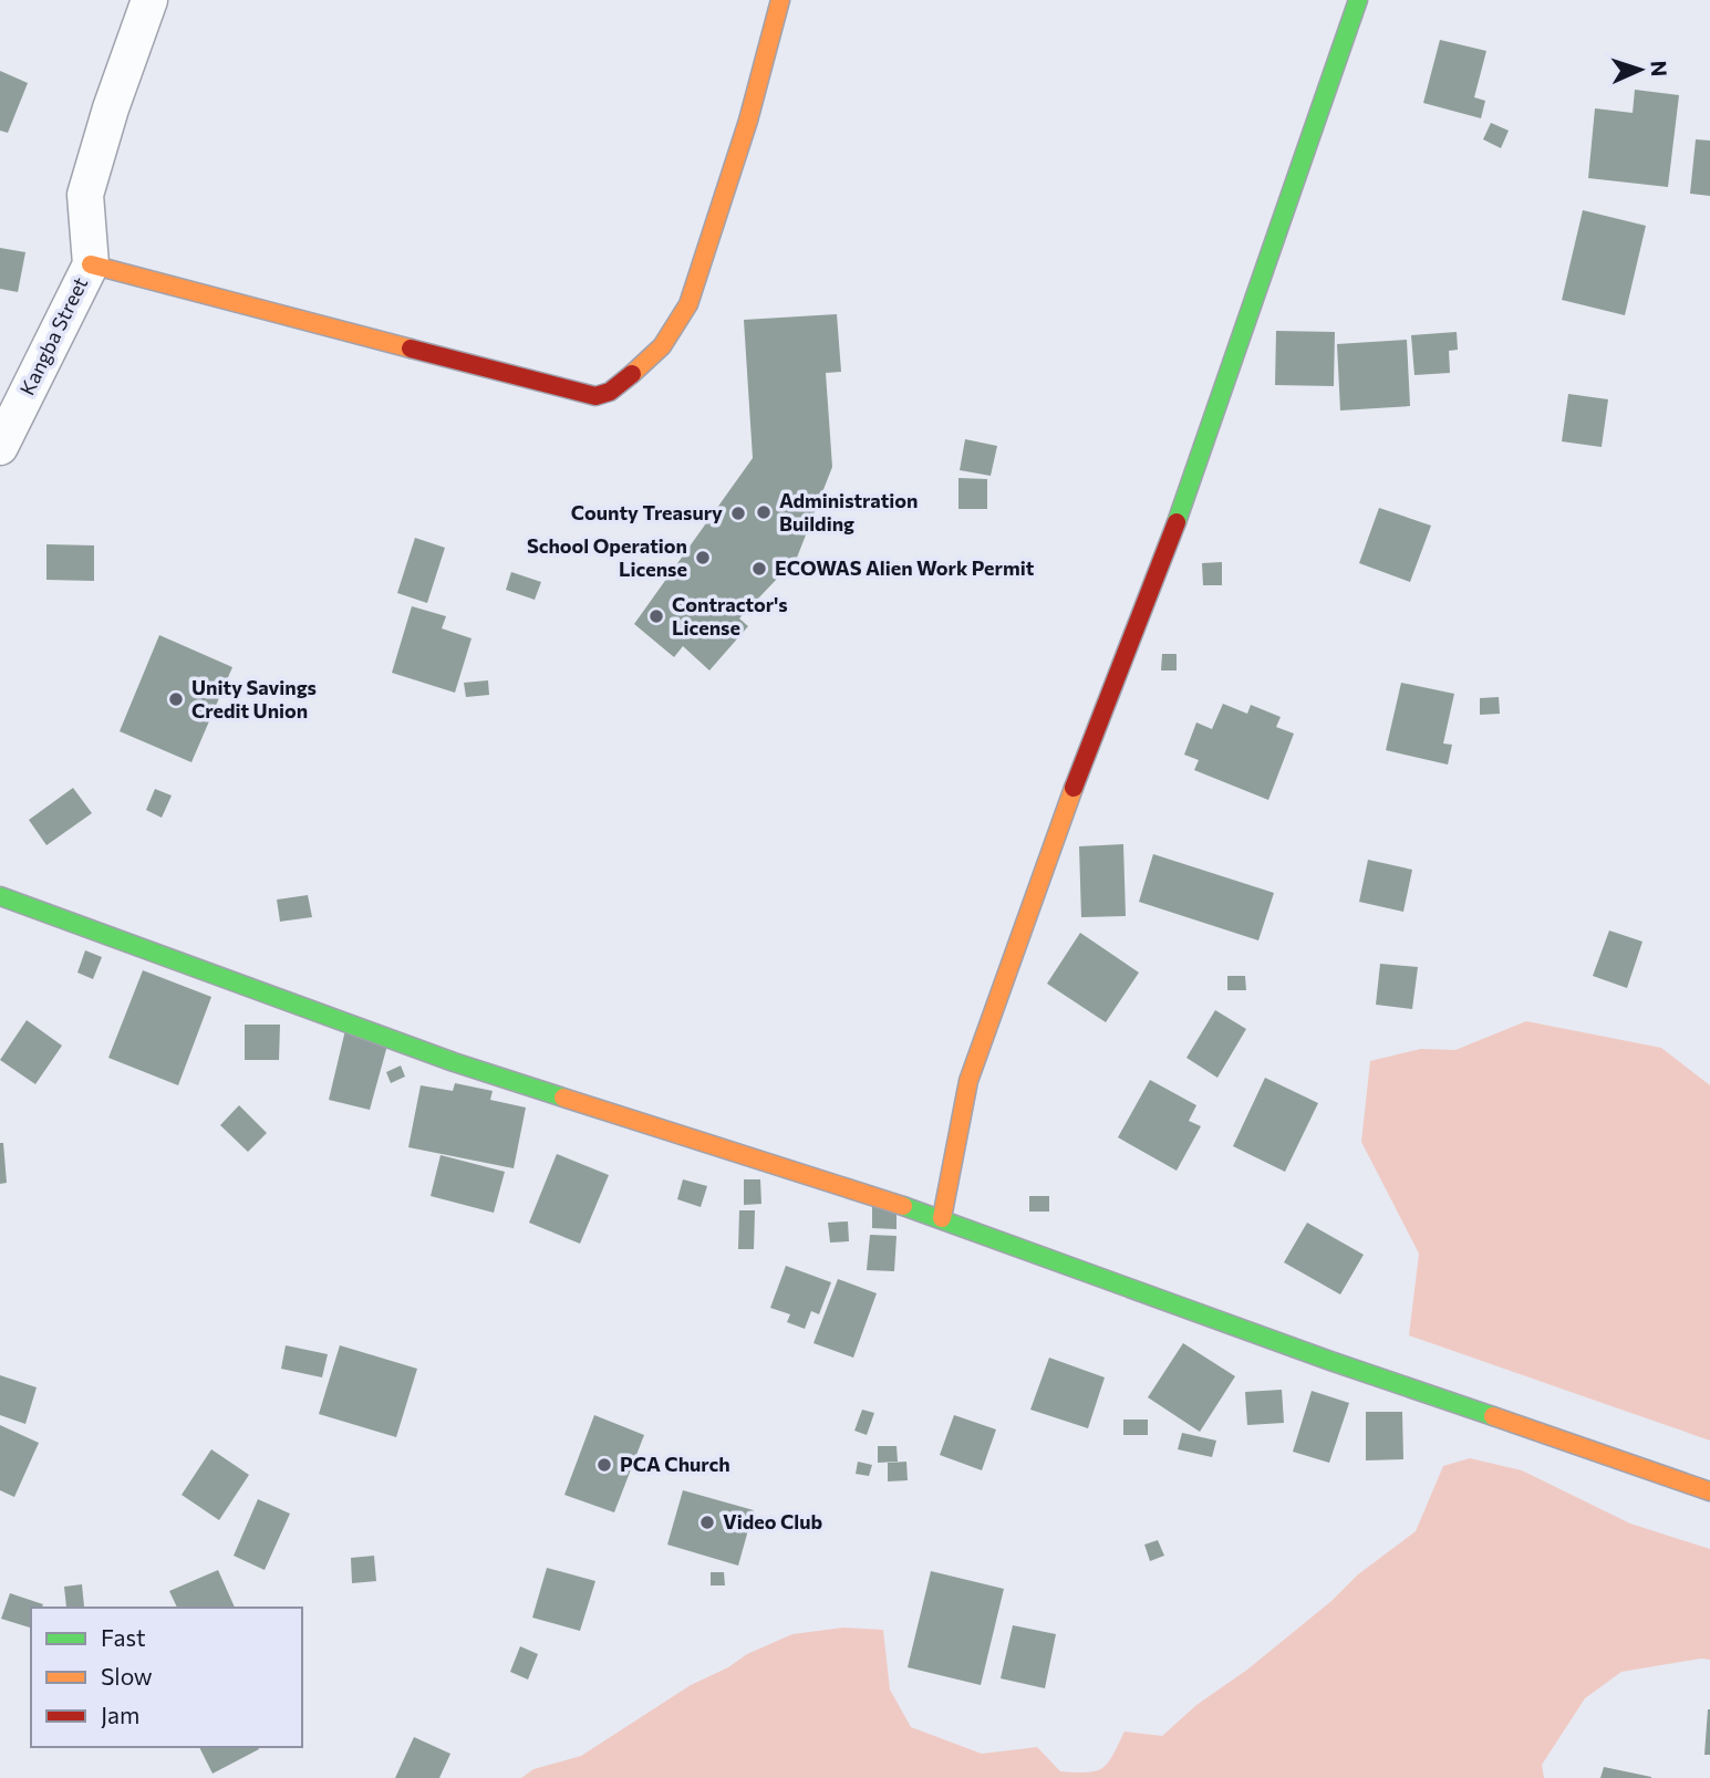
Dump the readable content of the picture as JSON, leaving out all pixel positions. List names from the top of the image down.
{
  "streets": {
    "street": ["Kangba Street"]
  },
  "places": [
    "Administration Building",
    "County Treasury",
    "School Operation License",
    "ECOWAS Alien Work Permit",
    "Contractor's License",
    "Unity Savings Credit Union",
    "PCA Church",
    "Video Club"
  ],
  "legend": ["Fast", "Slow", "Jam"],
  "north": "right"
}
